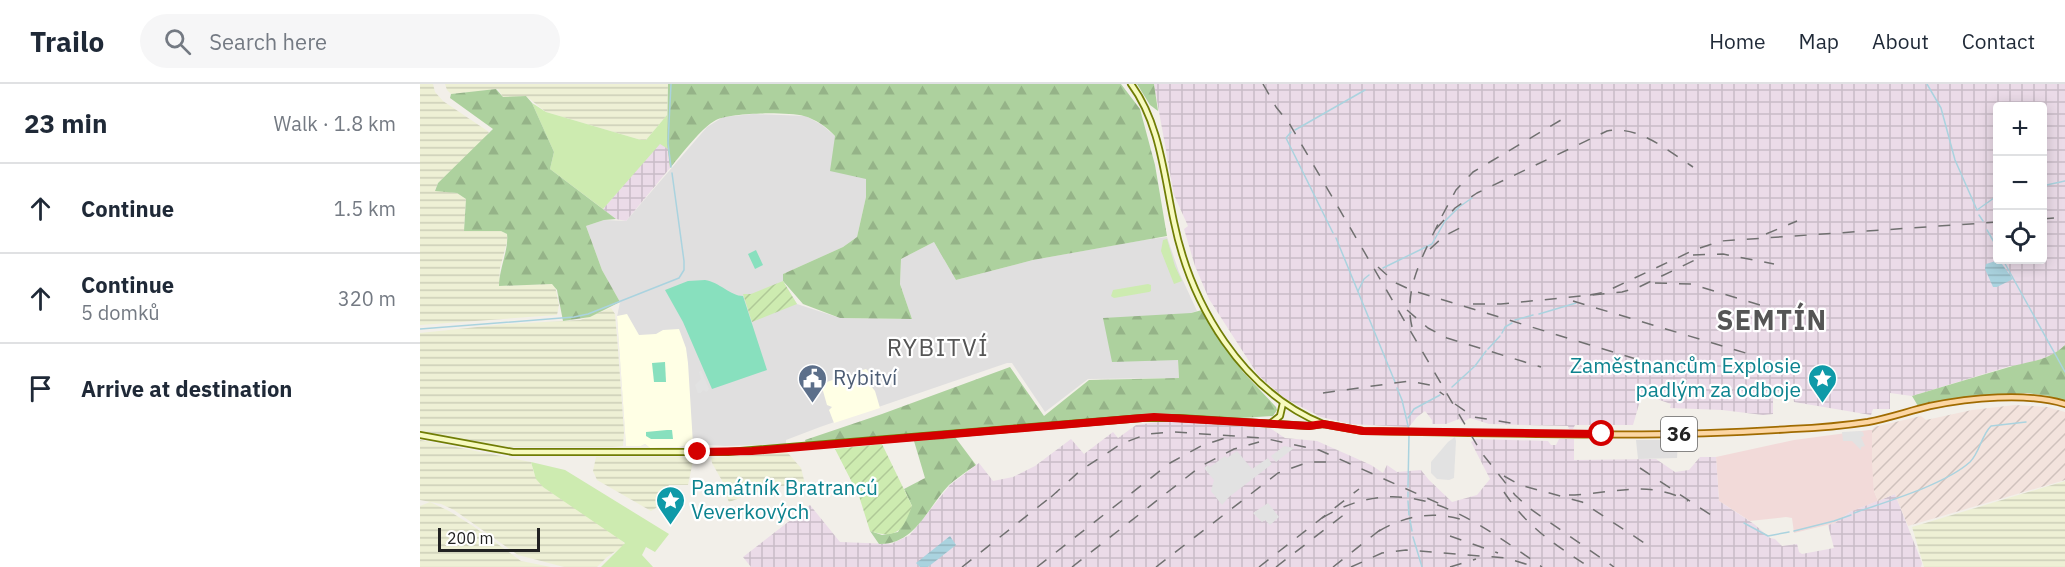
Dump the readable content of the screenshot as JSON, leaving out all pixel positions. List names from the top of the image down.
{
  "streets": {
    "main road": ["36"]
  },
  "districts": ["SEMTÍN", "RYBITVÍ"],
  "places": {
    "public building": ["Rybitví"],
    "place": ["Zaměstnancům Explosie padlým za odboje", "Památník Bratrancú Veverkových"]
  },
  "scale_bar": "200 m",
  "page": {
    "header": "Trailo",
    "search": "Search here",
    "nav": [
      "Home",
      "Map",
      "About",
      "Contact"
    ],
    "heading": ["23 min", "Walk · 1.8 km"],
    "map_buttons": ["+", "−"],
    "list": [
      ["Continue", "1.5 km"],
      ["Continue", "5 domků", "320 m"],
      "Arrive at destination"
    ],
    "scale": "200 m"
  }
}
